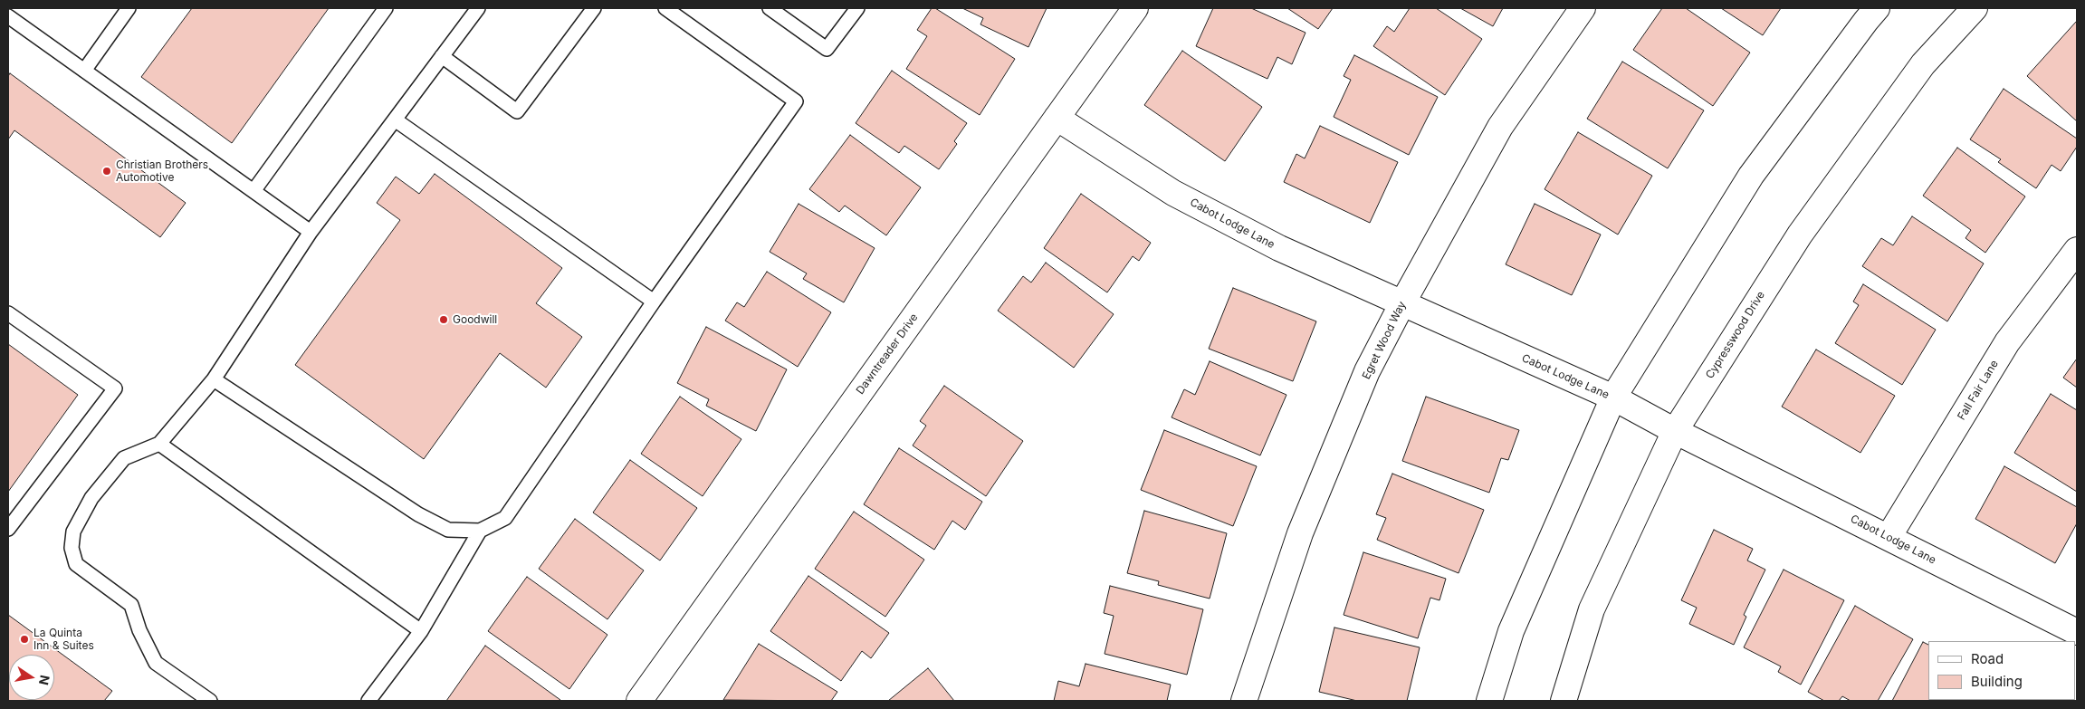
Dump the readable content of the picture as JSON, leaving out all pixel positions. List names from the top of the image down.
{
  "streets": {
    "street": [
      "Cabot Lodge Lane",
      "Cypresswood Drive",
      "Egret Wood Way",
      "Dawntreader Drive",
      "Fall Fair Lane"
    ]
  },
  "crossings": [
    ["Cabot Lodge Lane", "Cypresswood Drive"],
    ["Cabot Lodge Lane", "Egret Wood Way"],
    ["Cabot Lodge Lane", "Dawntreader Drive"],
    ["Cabot Lodge Lane", "Fall Fair Lane"]
  ],
  "places": ["Christian Brothers Automotive", "Goodwill", "La Quinta Inn & Suites"],
  "legend": ["Road", "Building"],
  "north": "right"
}
